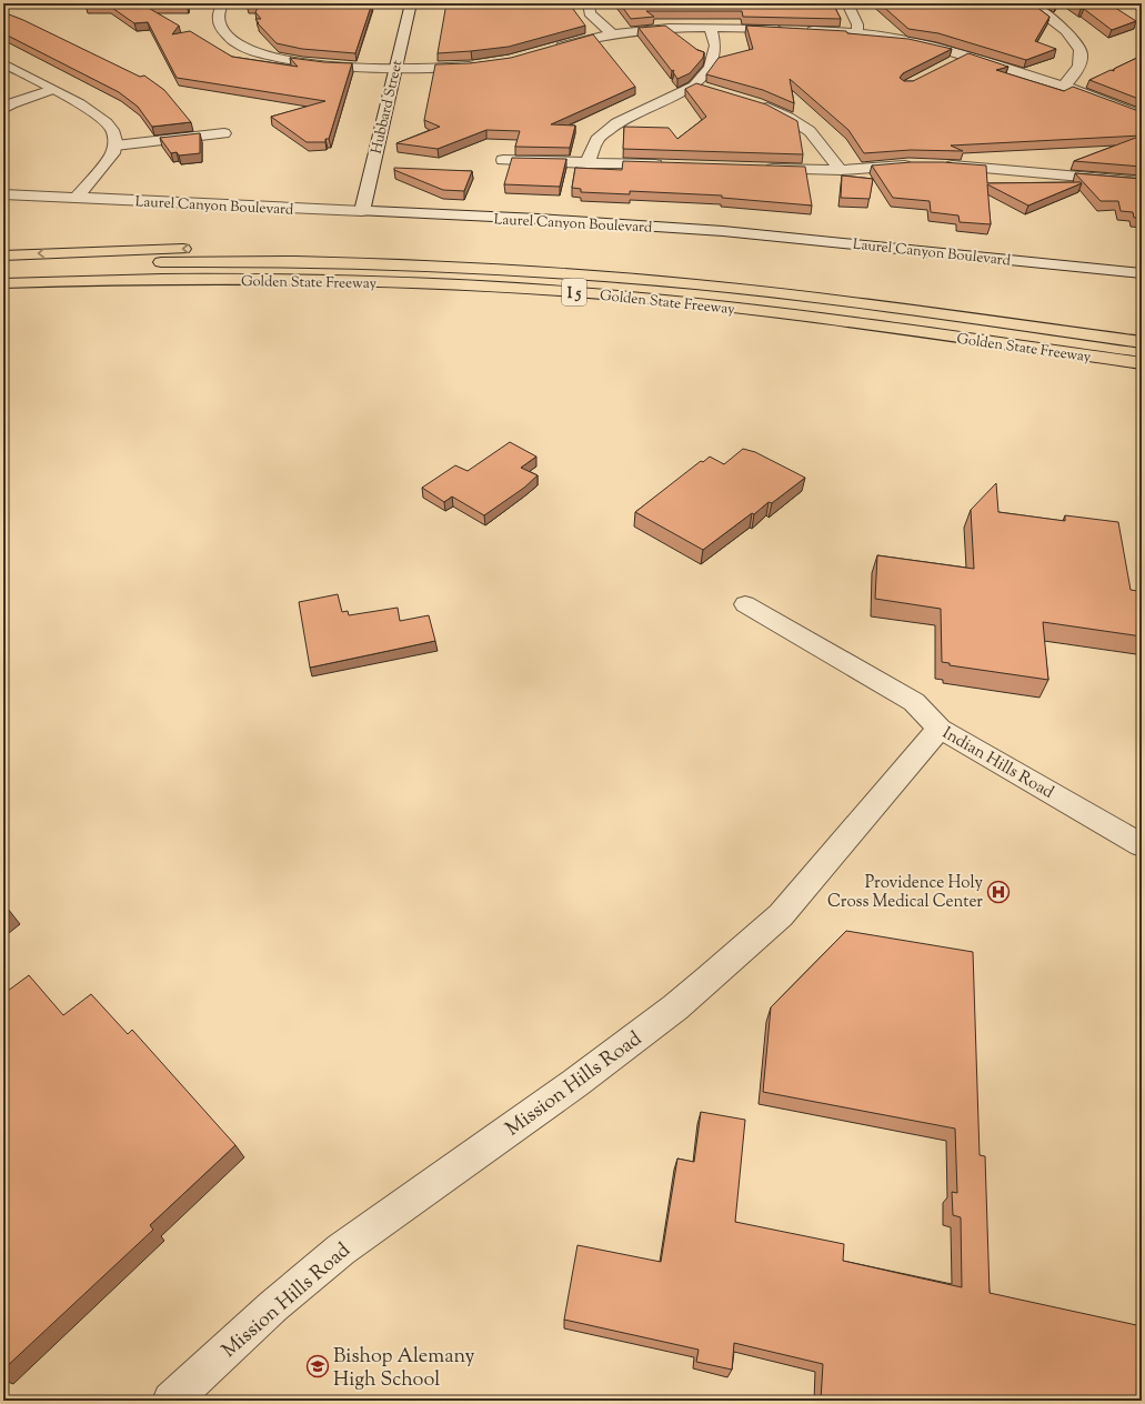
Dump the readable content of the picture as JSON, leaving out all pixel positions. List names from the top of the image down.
{
  "streets": {
    "highway": ["Golden State Freeway", "I 5"],
    "street": [
      "Hubbard Street",
      "Laurel Canyon Boulevard",
      "Indian Hills Road",
      "Mission Hills Road"
    ]
  },
  "crossings": [
    ["Hubbard Street", "Laurel Canyon Boulevard"],
    ["Indian Hills Road", "Mission Hills Road"]
  ],
  "places": {
    "hospital": ["Providence Holy Cross Medical Center"],
    "school or university": ["Bishop Alemany High School"]
  }
}
